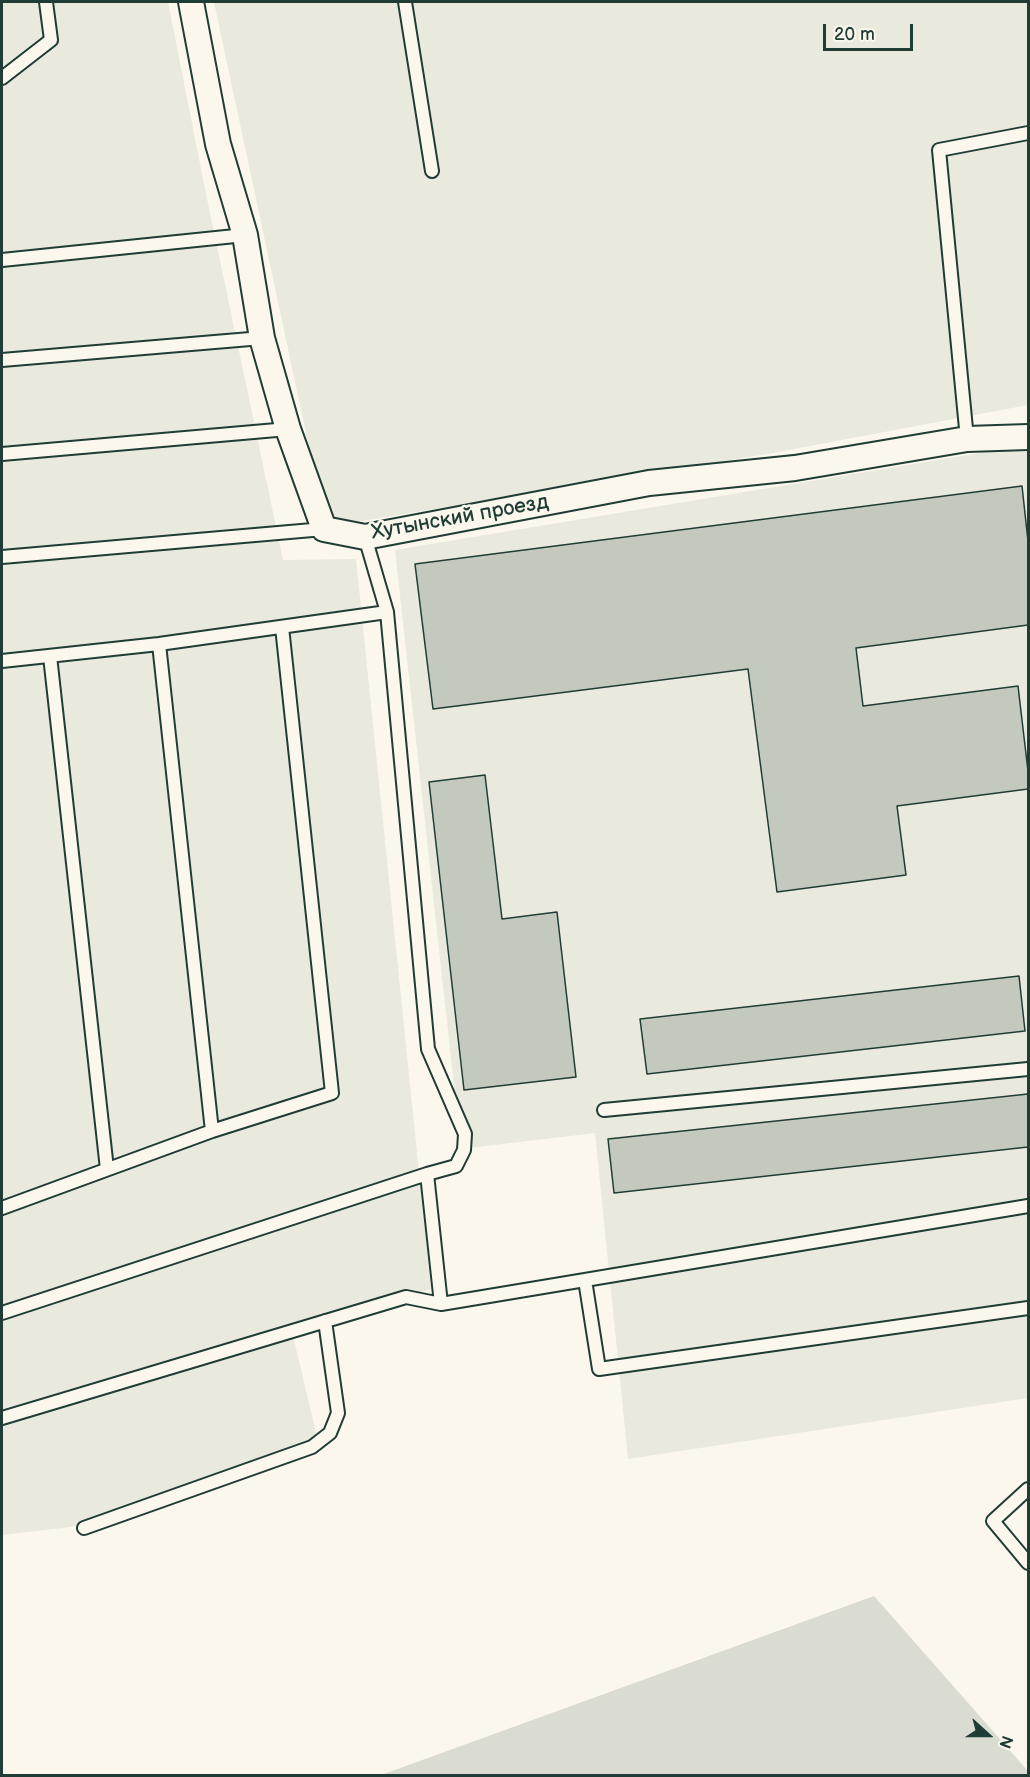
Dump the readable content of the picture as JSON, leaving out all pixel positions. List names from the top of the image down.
{
  "streets": {
    "street": ["Хутынский проезд"]
  },
  "scale_bar": "20 m",
  "north": "right"
}
